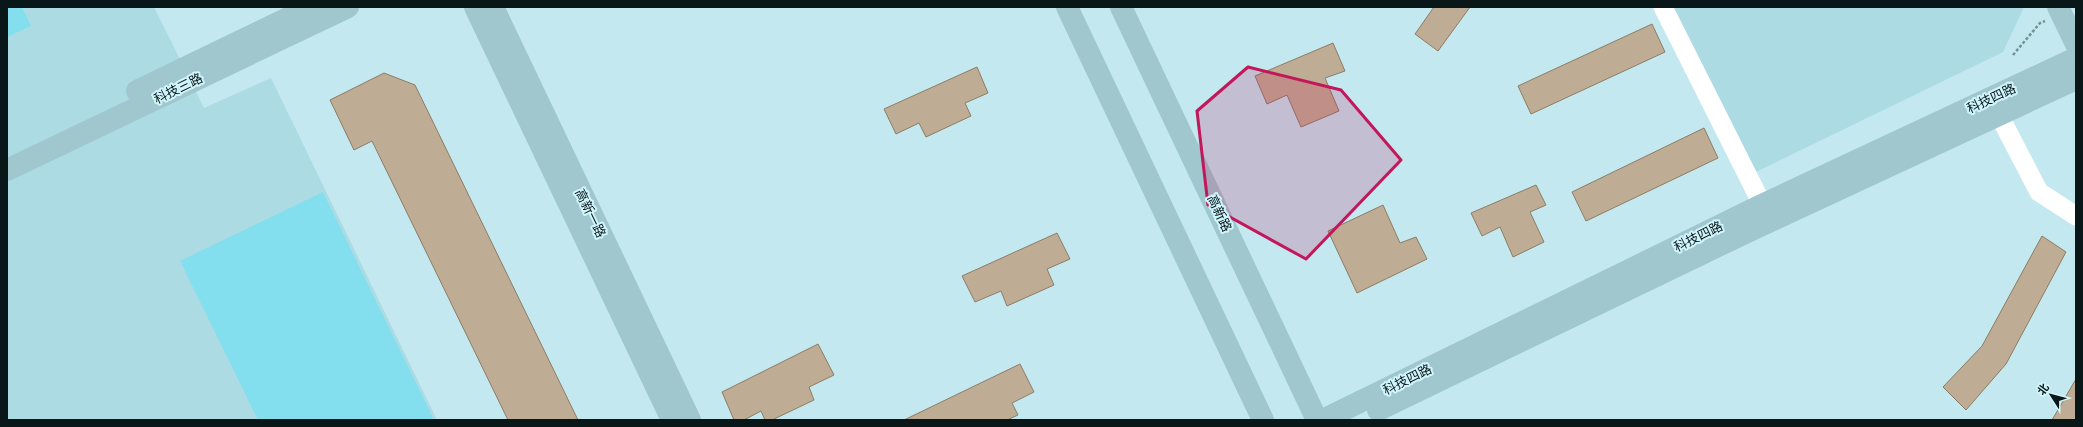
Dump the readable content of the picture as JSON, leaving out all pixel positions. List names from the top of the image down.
{
  "streets": {
    "street": [
      "科技三路",
      "科技四路",
      "高新一路",
      "高新路"
    ]
  },
  "north": "top left"
}
